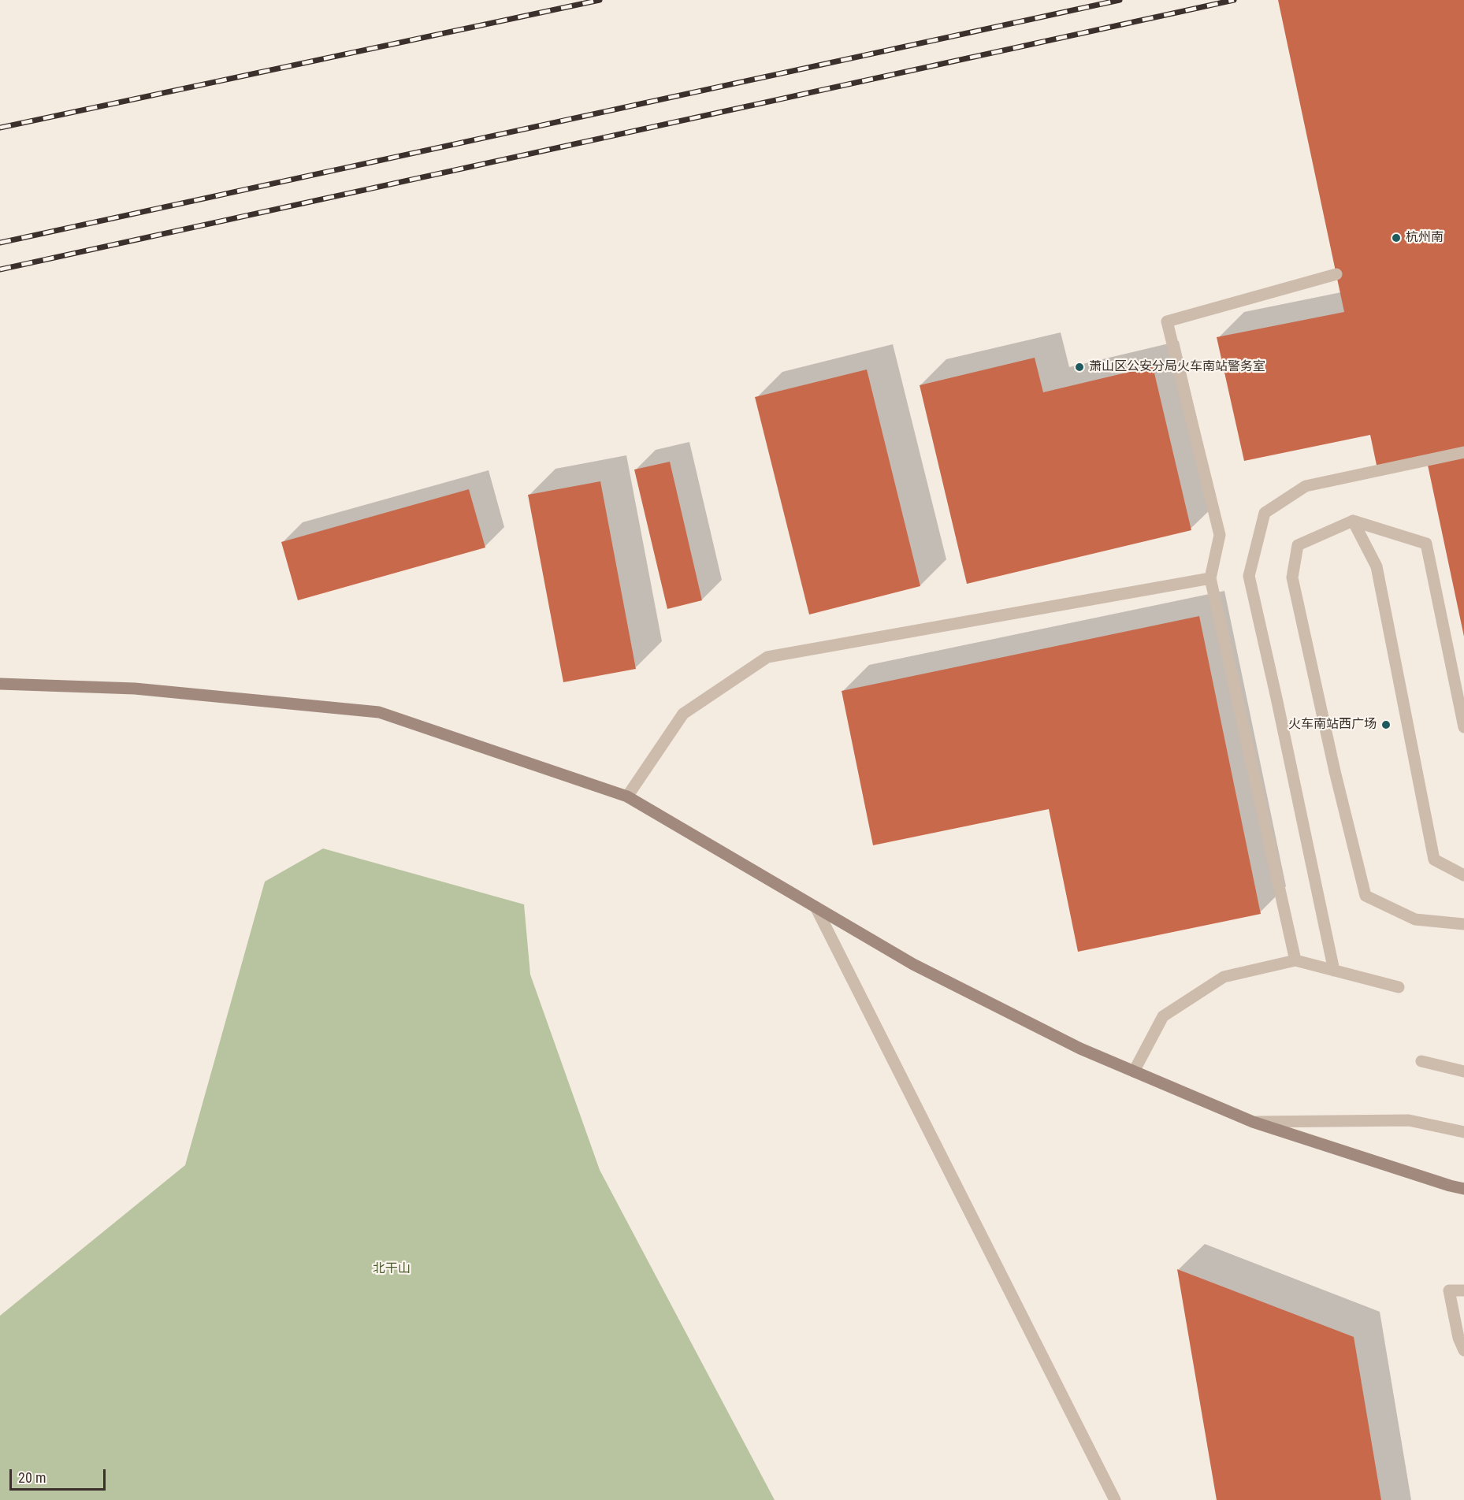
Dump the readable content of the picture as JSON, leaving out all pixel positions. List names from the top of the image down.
{
  "parks": ["北干山"],
  "places": ["杭州南", "萧山区公安分局火车南站警务室", "火车南站西广场"],
  "scale_bar": "20 m"
}
